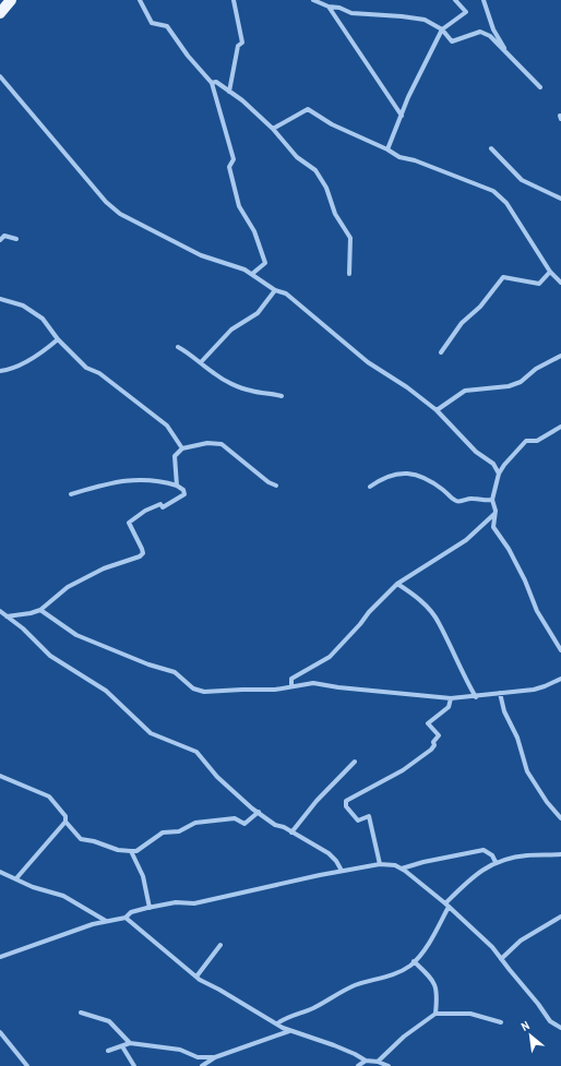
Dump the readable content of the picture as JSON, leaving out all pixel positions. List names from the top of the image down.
{
  "north": "top left"
}
